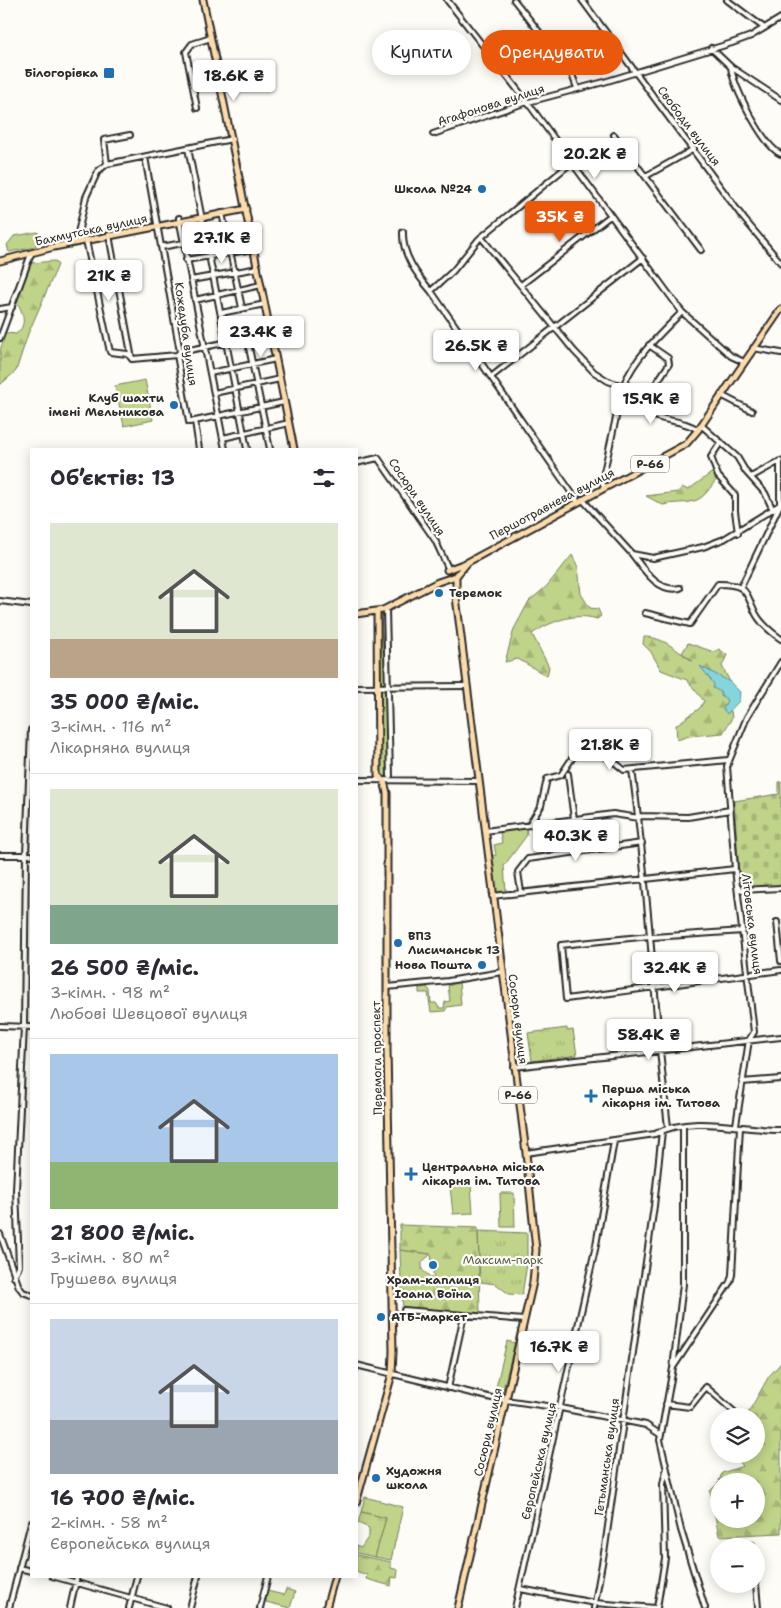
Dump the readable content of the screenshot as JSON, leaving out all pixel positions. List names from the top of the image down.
{
  "streets": {
    "main road": [
      "Бахмутська вулиця",
      "Р-66",
      "Сосюри вулиця",
      "Першотравнева вулиця",
      "Перемоги проспект"
    ],
    "street": [
      "Агафонова вулиця",
      "Свободи вулиця",
      "Кожедуба вулиця",
      "Літовська вулиця",
      "Гетьманська вулиця",
      "Європейська вулиця"
    ]
  },
  "crossings": [
    ["Агафонова вулиця", "Свободи вулиця"],
    ["Бахмутська вулиця", "Кожедуба вулиця"],
    ["Сосюри вулиця", "Першотравнева вулиця"],
    ["Першотравнева вулиця", "Перемоги проспект"]
  ],
  "parks": ["Максим-парк"],
  "places": {
    "transit": ["Білогорівка"],
    "other": [
      "Школа №24",
      "Клуб шахти імені Мельникова",
      "Теремок",
      "ВПЗ Лисичанськ 13",
      "Нова Пошта",
      "Храм-каплиця Іоана Воїна",
      "АТБ-маркет",
      "Художня школа"
    ],
    "health": ["Перша міська лікарня ім. Титова", "Центральна міська лікарня ім. Титова"]
  },
  "page": {
    "chip": ["Купити", "Орендувати"],
    "price": [
      "18.6K ₴",
      "20.2K ₴",
      "35K ₴",
      "27.1K ₴",
      "21K ₴",
      "23.4K ₴",
      "26.5K ₴",
      "15.9K ₴",
      "21.8K ₴",
      "40.3K ₴",
      "32.4K ₴",
      "58.4K ₴",
      "16.7K ₴"
    ],
    "heading": "Об’єктів: 13",
    "list": [
      {
        "name": "35 000 ₴/міс.",
        "note": "3-кімн. · 116 m² · Лікарняна вулиця"
      },
      {
        "name": "26 500 ₴/міс.",
        "note": "3-кімн. · 98 m² · Любові Шевцової вулиця"
      },
      {
        "name": "21 800 ₴/міс.",
        "note": "3-кімн. · 80 m² · Грушева вулиця"
      },
      {
        "name": "16 700 ₴/міс.",
        "note": "2-кімн. · 58 m² · Європейська вулиця"
      }
    ],
    "map_buttons": ["+", "−"]
  }
}
